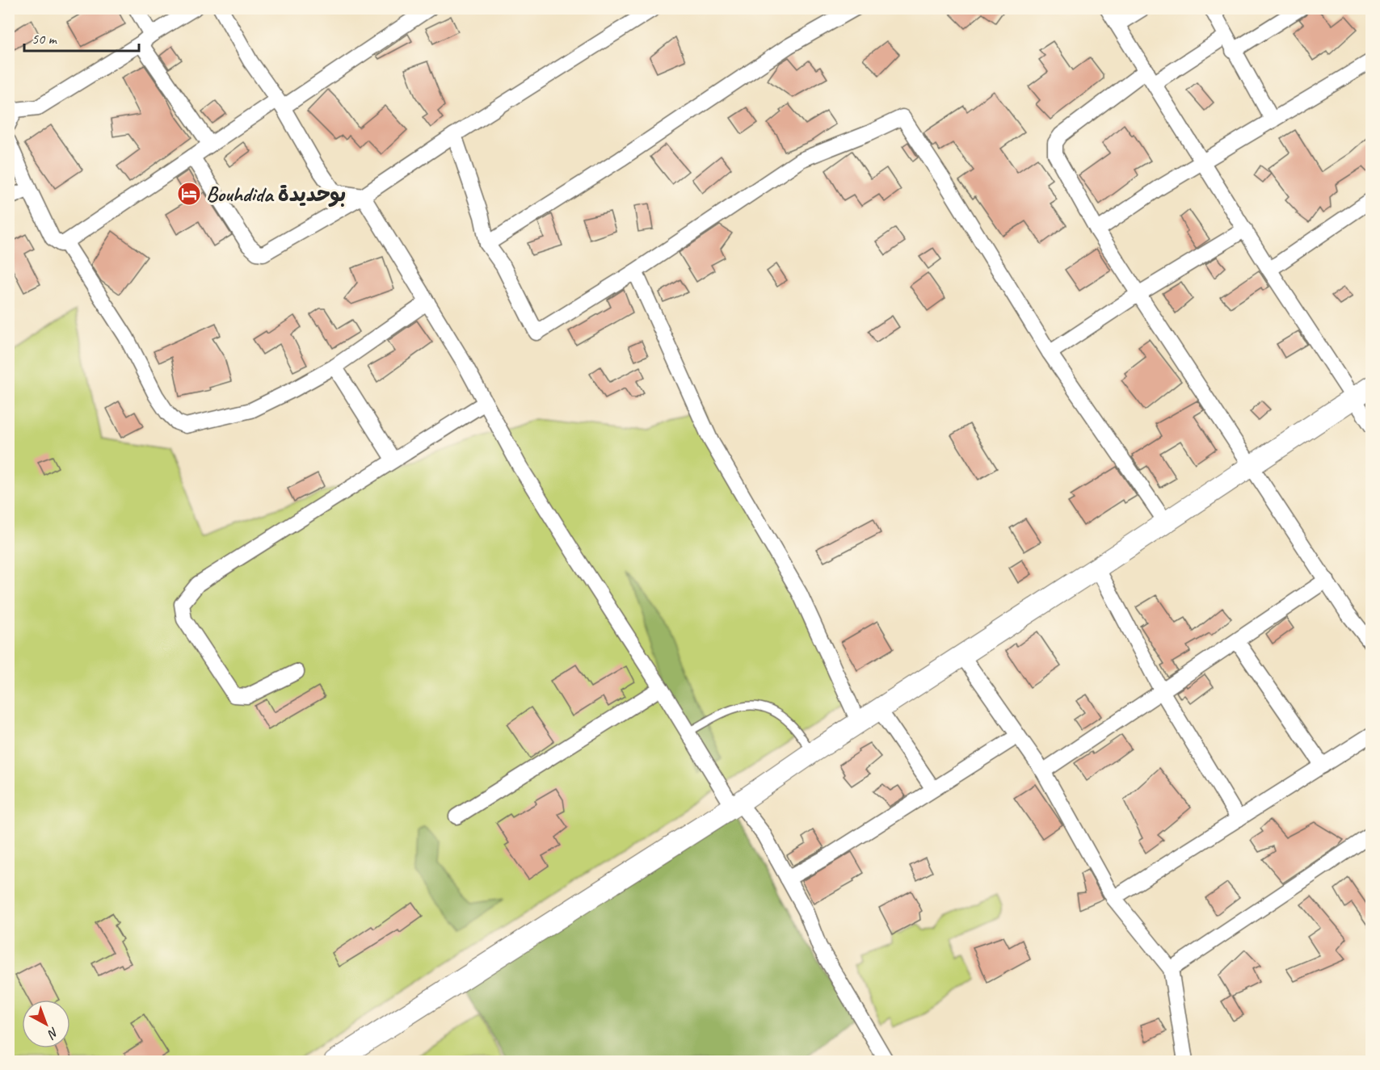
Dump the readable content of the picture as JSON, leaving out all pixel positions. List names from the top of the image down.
{
  "places": {
    "hotel": ["Bouhdida بوحديدة"]
  },
  "scale_bar": "50 m",
  "north": "bottom right"
}
